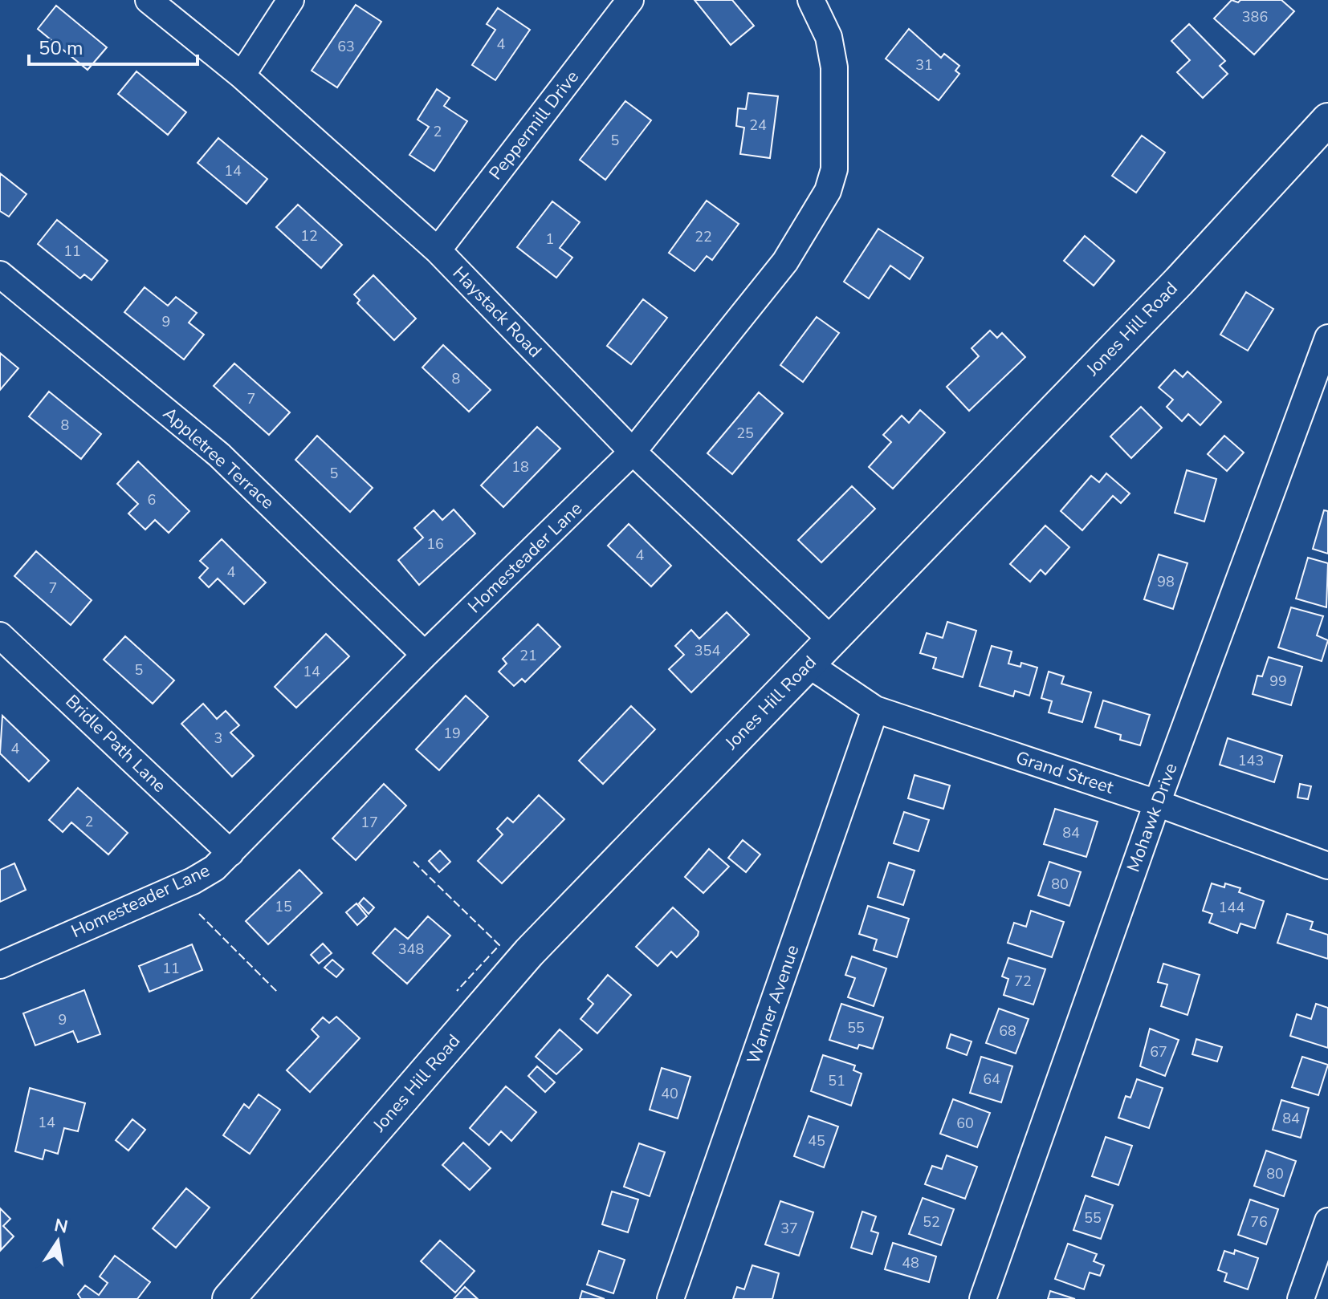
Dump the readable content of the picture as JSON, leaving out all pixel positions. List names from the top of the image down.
{
  "streets": {
    "main road": ["Jones Hill Road"],
    "street": [
      "Peppermill Drive",
      "Haystack Road",
      "Appletree Terrace",
      "Homesteader Lane",
      "Bridle Path Lane",
      "Grand Street",
      "Mohawk Drive",
      "Warner Avenue"
    ]
  },
  "crossings": [
    ["Peppermill Drive", "Haystack Road"],
    ["Haystack Road", "Jones Hill Road"],
    ["Haystack Road", "Homesteader Lane"],
    ["Jones Hill Road", "Grand Street"],
    ["Appletree Terrace", "Homesteader Lane"],
    ["Homesteader Lane", "Bridle Path Lane"],
    ["Grand Street", "Mohawk Drive"],
    ["Grand Street", "Warner Avenue"]
  ],
  "house_numbers": [
    "386",
    "4",
    "63",
    "31",
    "24",
    "2",
    "5",
    "14",
    "12",
    "22",
    "1",
    "11",
    "9",
    "8",
    "7",
    "8",
    "25",
    "18",
    "5",
    "6",
    "16",
    "4",
    "4",
    "98",
    "7",
    "354",
    "21",
    "5",
    "14",
    "99",
    "19",
    "3",
    "4",
    "143",
    "2",
    "17",
    "84",
    "80",
    "15",
    "144",
    "348",
    "11",
    "72",
    "9",
    "55",
    "68",
    "67",
    "64",
    "51",
    "40",
    "84",
    "14",
    "60",
    "45",
    "80",
    "55",
    "52",
    "76",
    "37",
    "48"
  ],
  "scale_bar": "50 m",
  "north": "top"
}
